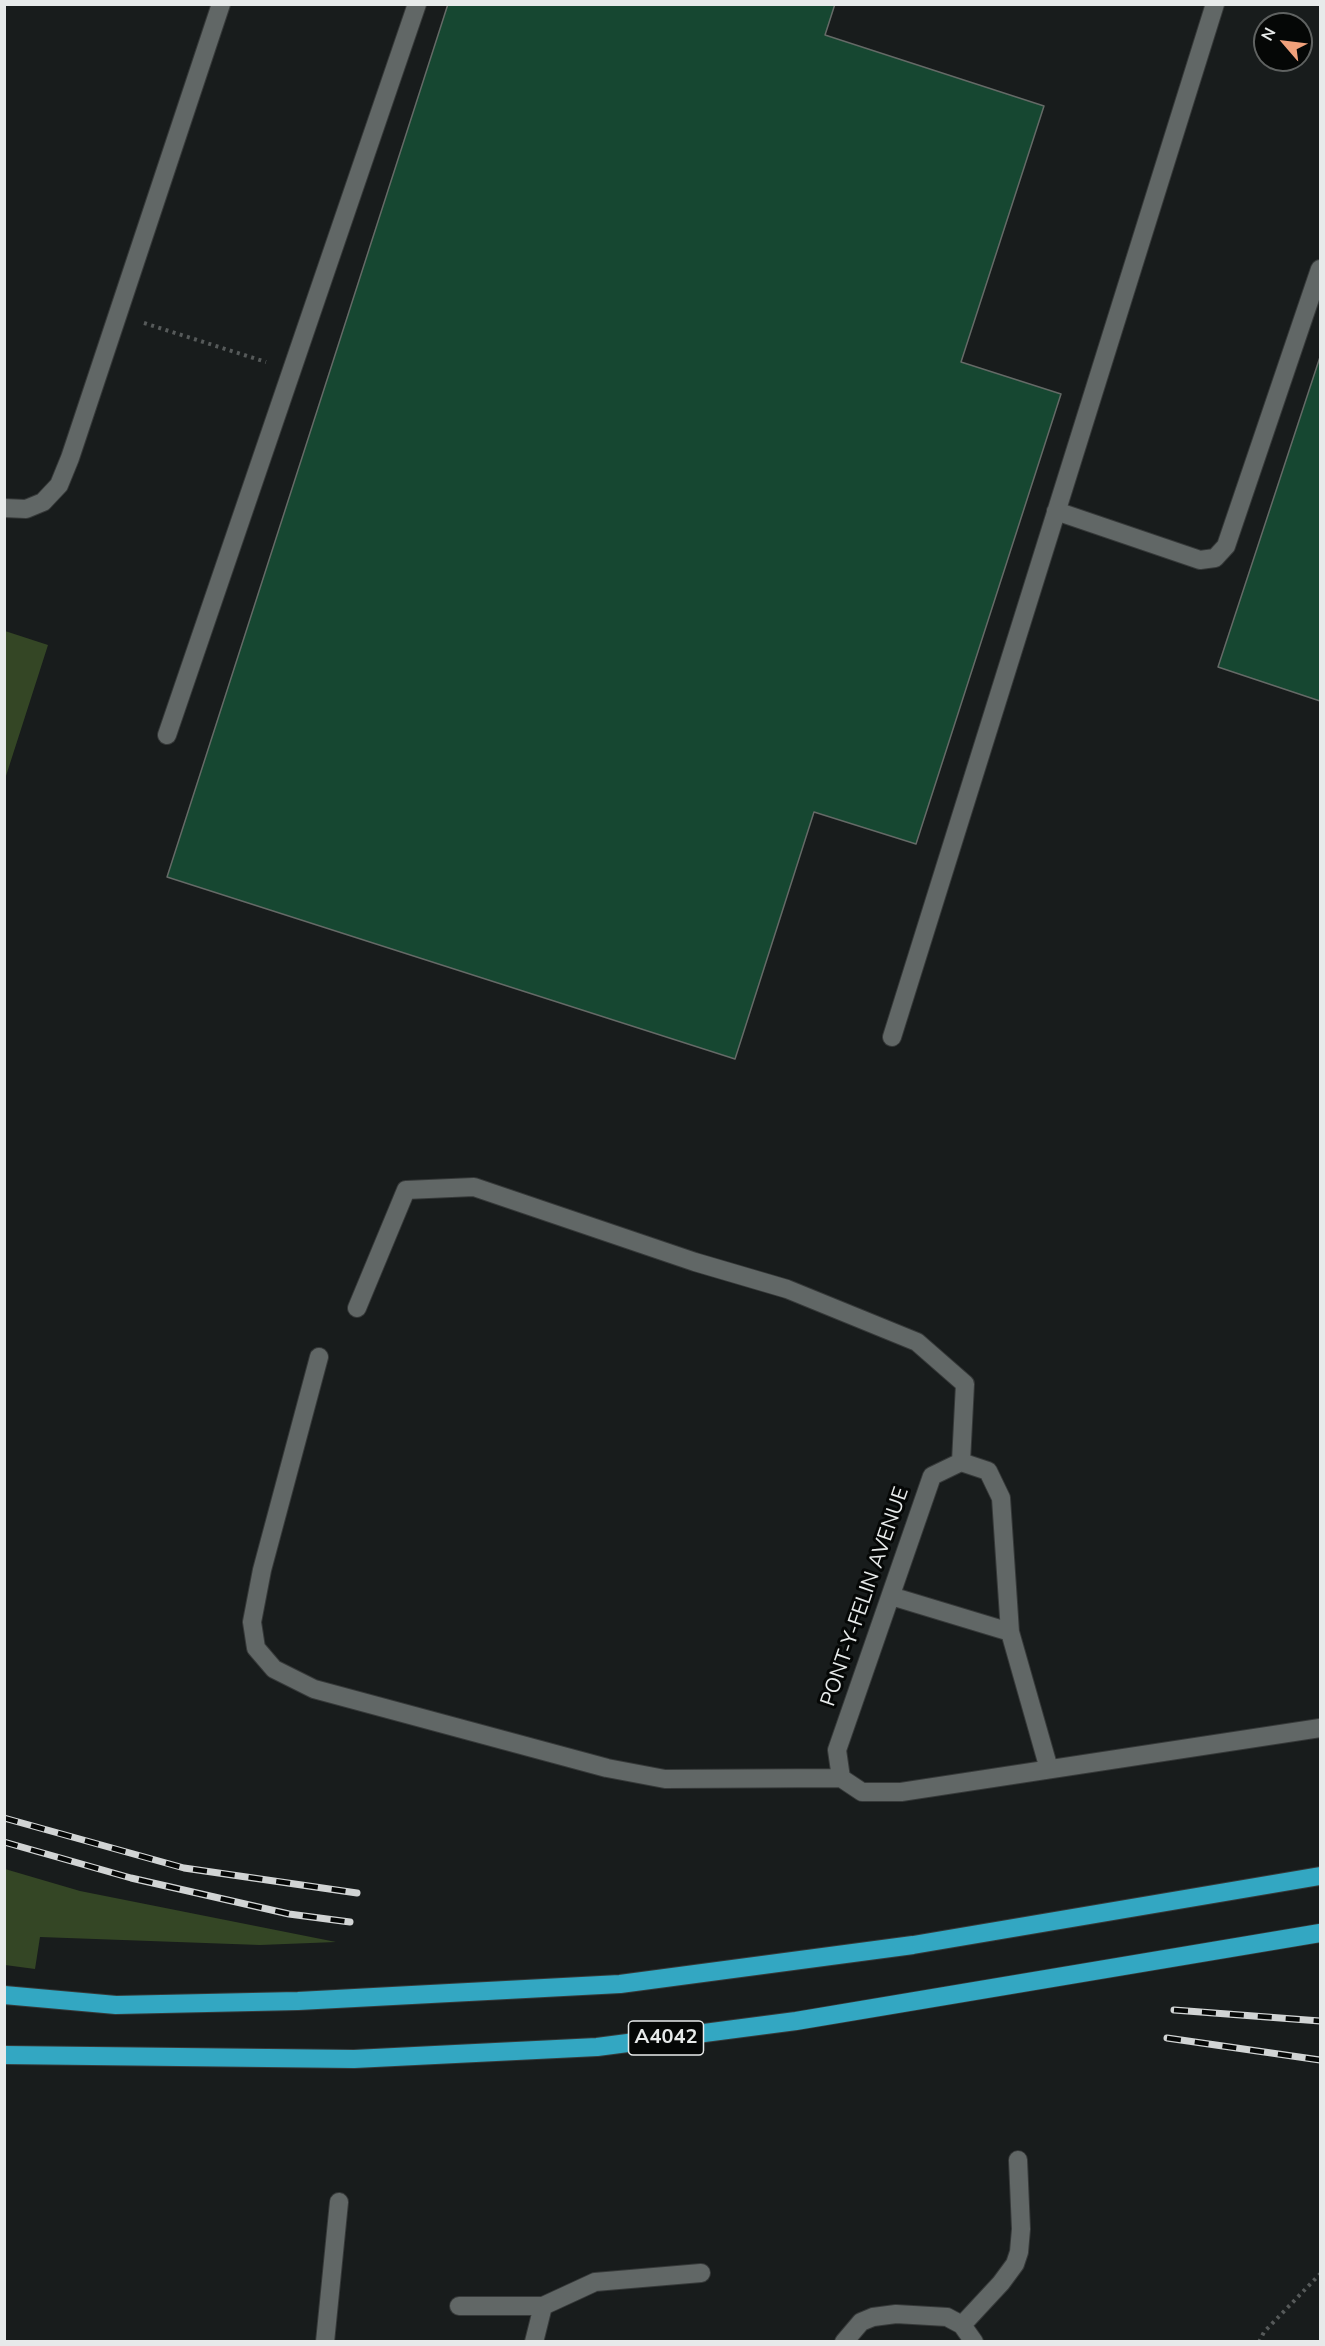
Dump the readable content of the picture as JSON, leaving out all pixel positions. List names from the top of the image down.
{
  "streets": {
    "highway": ["A4042"],
    "street": ["PONT-Y-FELIN AVENUE"]
  },
  "north": "top left"
}
